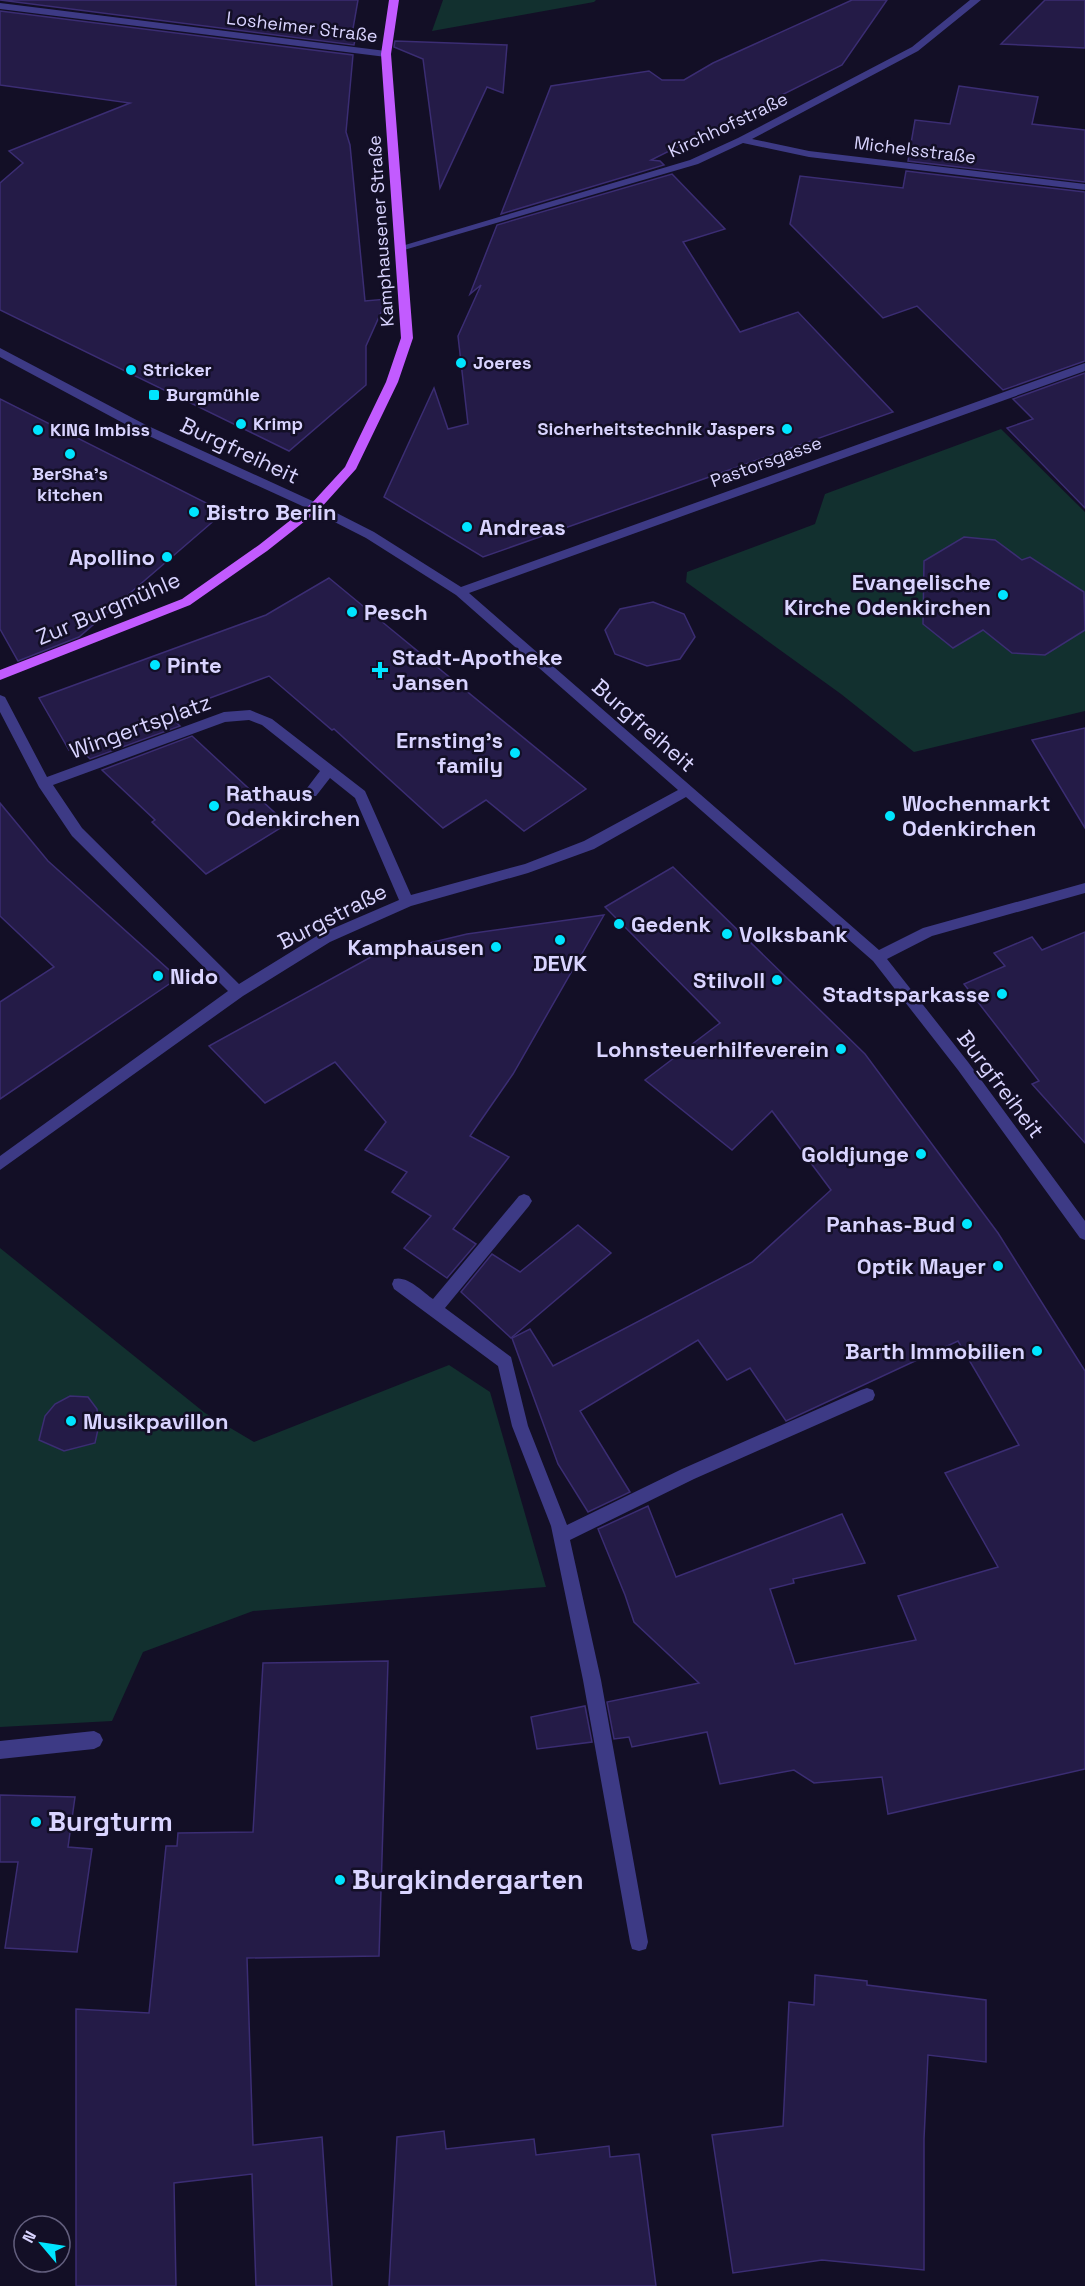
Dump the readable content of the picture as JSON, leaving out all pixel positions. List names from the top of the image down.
{
  "streets": {
    "main road": ["Kamphausener Straße", "Zur Burgmühle"],
    "street": [
      "Losheimer Straße",
      "Kirchhofstraße",
      "Michelsstraße",
      "Burgfreiheit",
      "Pastorsgasse",
      "Wingertsplatz",
      "Burgstraße"
    ]
  },
  "crossings": [
    ["Losheimer Straße", "Kamphausener Straße"],
    ["Kirchhofstraße", "Michelsstraße"],
    ["Kirchhofstraße", "Kamphausener Straße"],
    ["Kamphausener Straße", "Burgfreiheit"],
    ["Kamphausener Straße", "Zur Burgmühle"],
    ["Burgfreiheit", "Pastorsgasse"],
    ["Burgfreiheit", "Zur Burgmühle"],
    ["Burgfreiheit", "Burgstraße"],
    ["Wingertsplatz", "Burgstraße"]
  ],
  "places": {
    "other": [
      "Joeres",
      "Stricker",
      "Krimp",
      "Sicherheitstechnik Jaspers",
      "KING Imbiss",
      "BerSha's kitchen",
      "Bistro Berlin",
      "Andreas",
      "Apollino",
      "Evangelische Kirche Odenkirchen",
      "Pesch",
      "Pinte",
      "Ernsting's family",
      "Rathaus Odenkirchen",
      "Wochenmarkt Odenkirchen",
      "Gedenk",
      "Volksbank",
      "DEVK",
      "Kamphausen",
      "Nido",
      "Stilvoll",
      "Stadtsparkasse",
      "Lohnsteuerhilfeverein",
      "Goldjunge",
      "Panhas-Bud",
      "Optik Mayer",
      "Barth Immobilien",
      "Musikpavillon",
      "Burgturm",
      "Burgkindergarten"
    ],
    "transit": ["Burgmühle"],
    "health": ["Stadt-Apotheke Jansen"]
  },
  "north": "top left"
}
